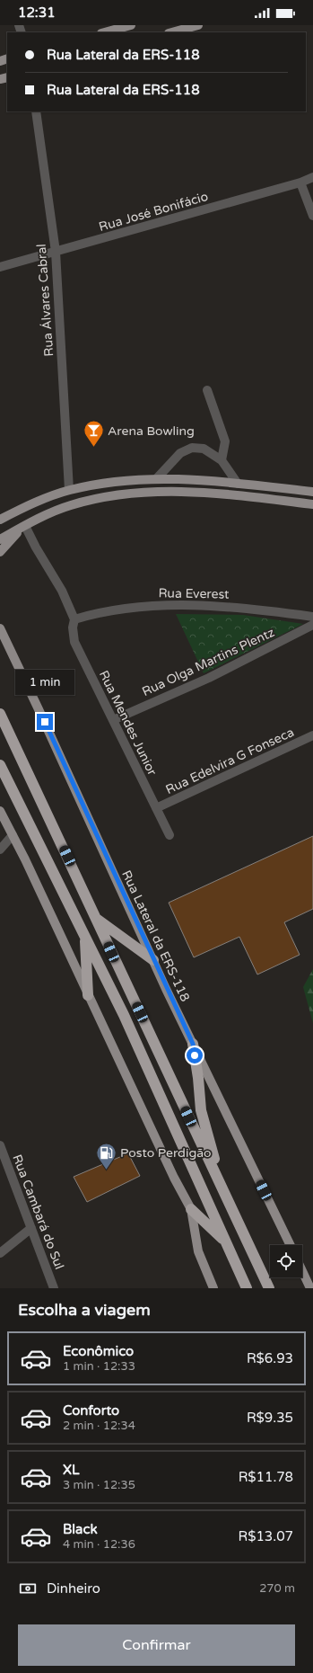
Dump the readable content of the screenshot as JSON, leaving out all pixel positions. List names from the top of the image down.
{
  "streets": {
    "main road": ["Rua Lateral da ERS-118"],
    "street": [
      "Rua José Bonifácio",
      "Rua Álvares Cabral",
      "Rua Everest",
      "Rua Olga Martins Plentz",
      "Rua Mendes Junior",
      "Rua Edelvira G Fonseca",
      "Rua Cambará do Sul"
    ]
  },
  "crossings": [
    ["Rua José Bonifácio", "Rua Álvares Cabral"],
    ["Rua Everest", "Rua Mendes Junior"],
    ["Rua Olga Martins Plentz", "Rua Mendes Junior"],
    ["Rua Mendes Junior", "Rua Edelvira G Fonseca"]
  ],
  "places": {
    "bar": ["Arena Bowling"],
    "fuel station": ["Posto Perdigão"]
  },
  "page": {
    "status": "12:31",
    "banner": ["Rua Lateral da ERS-118", "Rua Lateral da ERS-118"],
    "bubble": "1 min",
    "heading": "Escolha a viagem",
    "list": [
      {
        "name": "Econômico",
        "note": "1 min · 12:33",
        "value": "R$6.93"
      },
      {
        "name": "Conforto",
        "note": "2 min · 12:34",
        "value": "R$9.35"
      },
      {
        "name": "XL",
        "note": "3 min · 12:35",
        "value": "R$11.78"
      },
      {
        "name": "Black",
        "note": "4 min · 12:36",
        "value": "R$13.07"
      }
    ],
    "pay": ["Dinheiro", "270 m"],
    "buttons": "Confirmar"
  }
}
